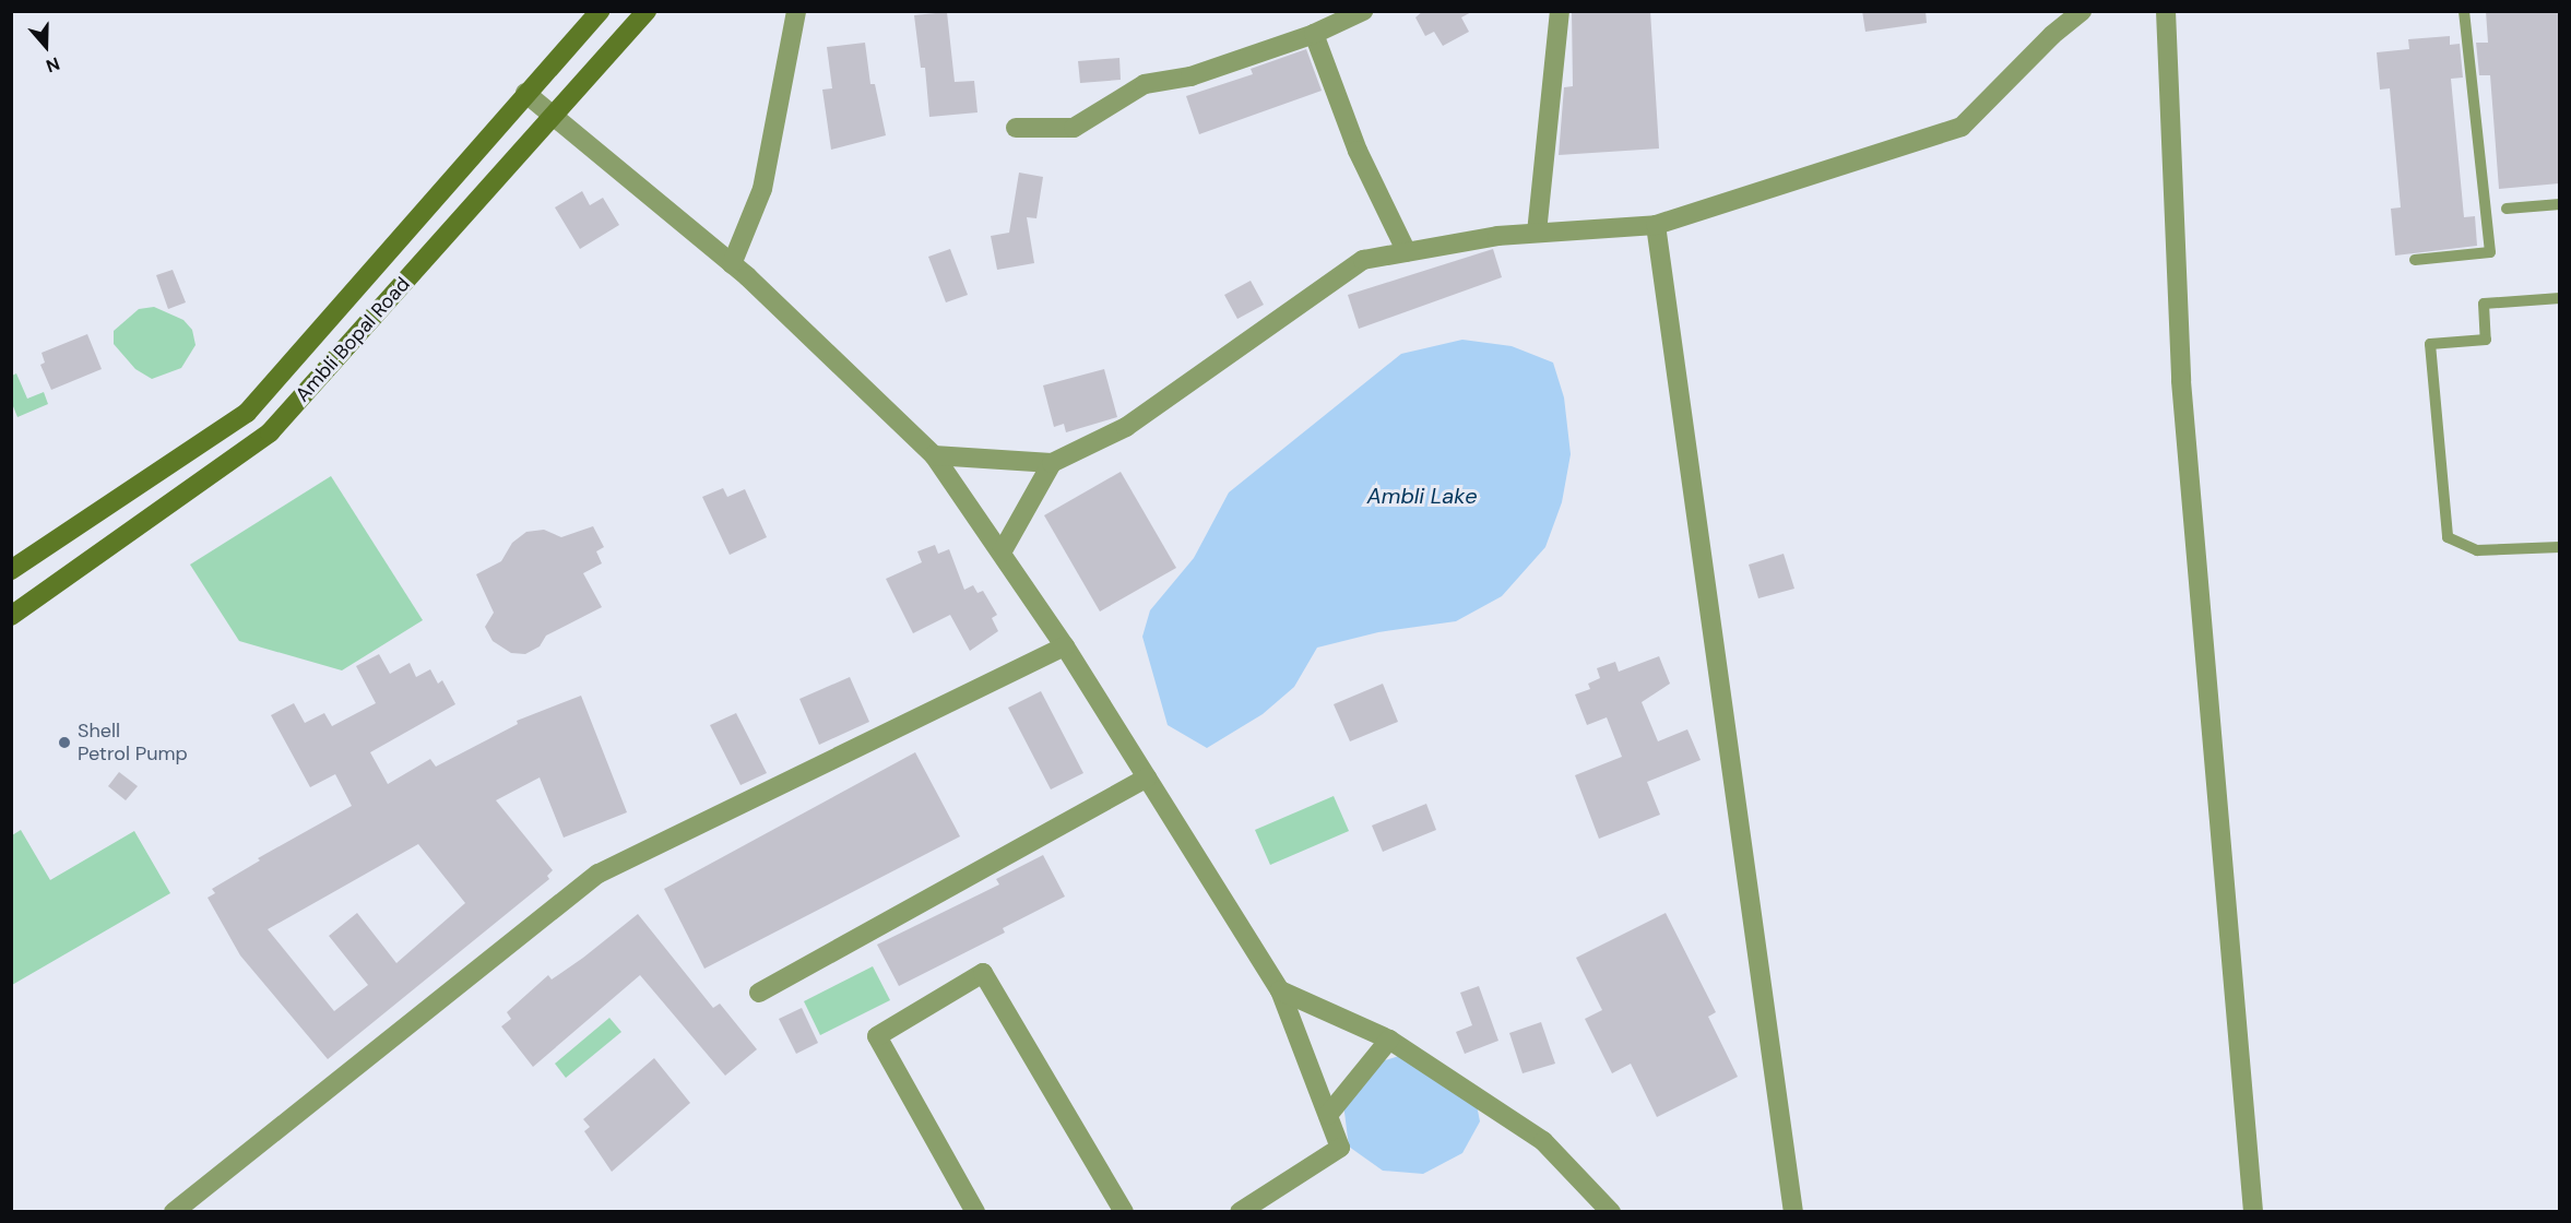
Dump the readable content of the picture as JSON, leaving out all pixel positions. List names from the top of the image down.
{
  "streets": {
    "street": ["Ambli Bopal Road"]
  },
  "water": ["Ambli Lake"],
  "places": ["Shell Petrol Pump"],
  "north": "bottom"
}
